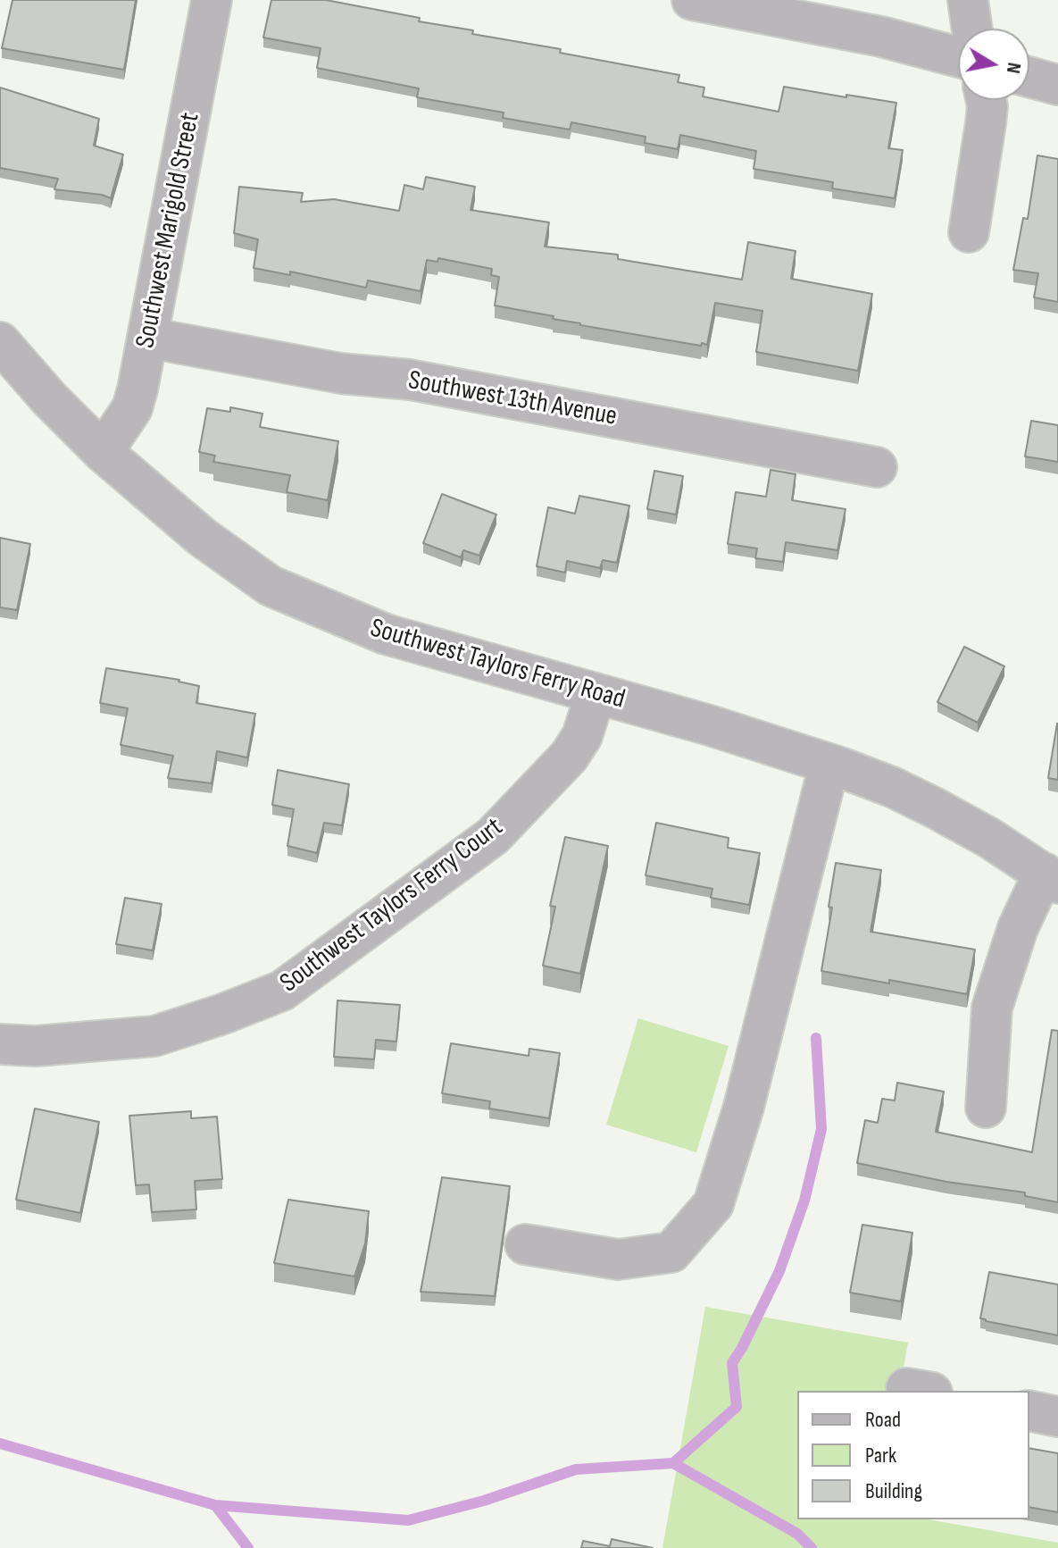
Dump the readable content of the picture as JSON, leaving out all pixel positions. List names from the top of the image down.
{
  "streets": {
    "street": [
      "Southwest Marigold Street",
      "Southwest 13th Avenue",
      "Southwest Taylors Ferry Road",
      "Southwest Taylors Ferry Court"
    ]
  },
  "crossings": [
    ["Southwest Marigold Street", "Southwest 13th Avenue"],
    ["Southwest Marigold Street", "Southwest Taylors Ferry Road"],
    ["Southwest Taylors Ferry Road", "Southwest Taylors Ferry Court"]
  ],
  "legend": ["Road", "Park", "Building"],
  "north": "right"
}
